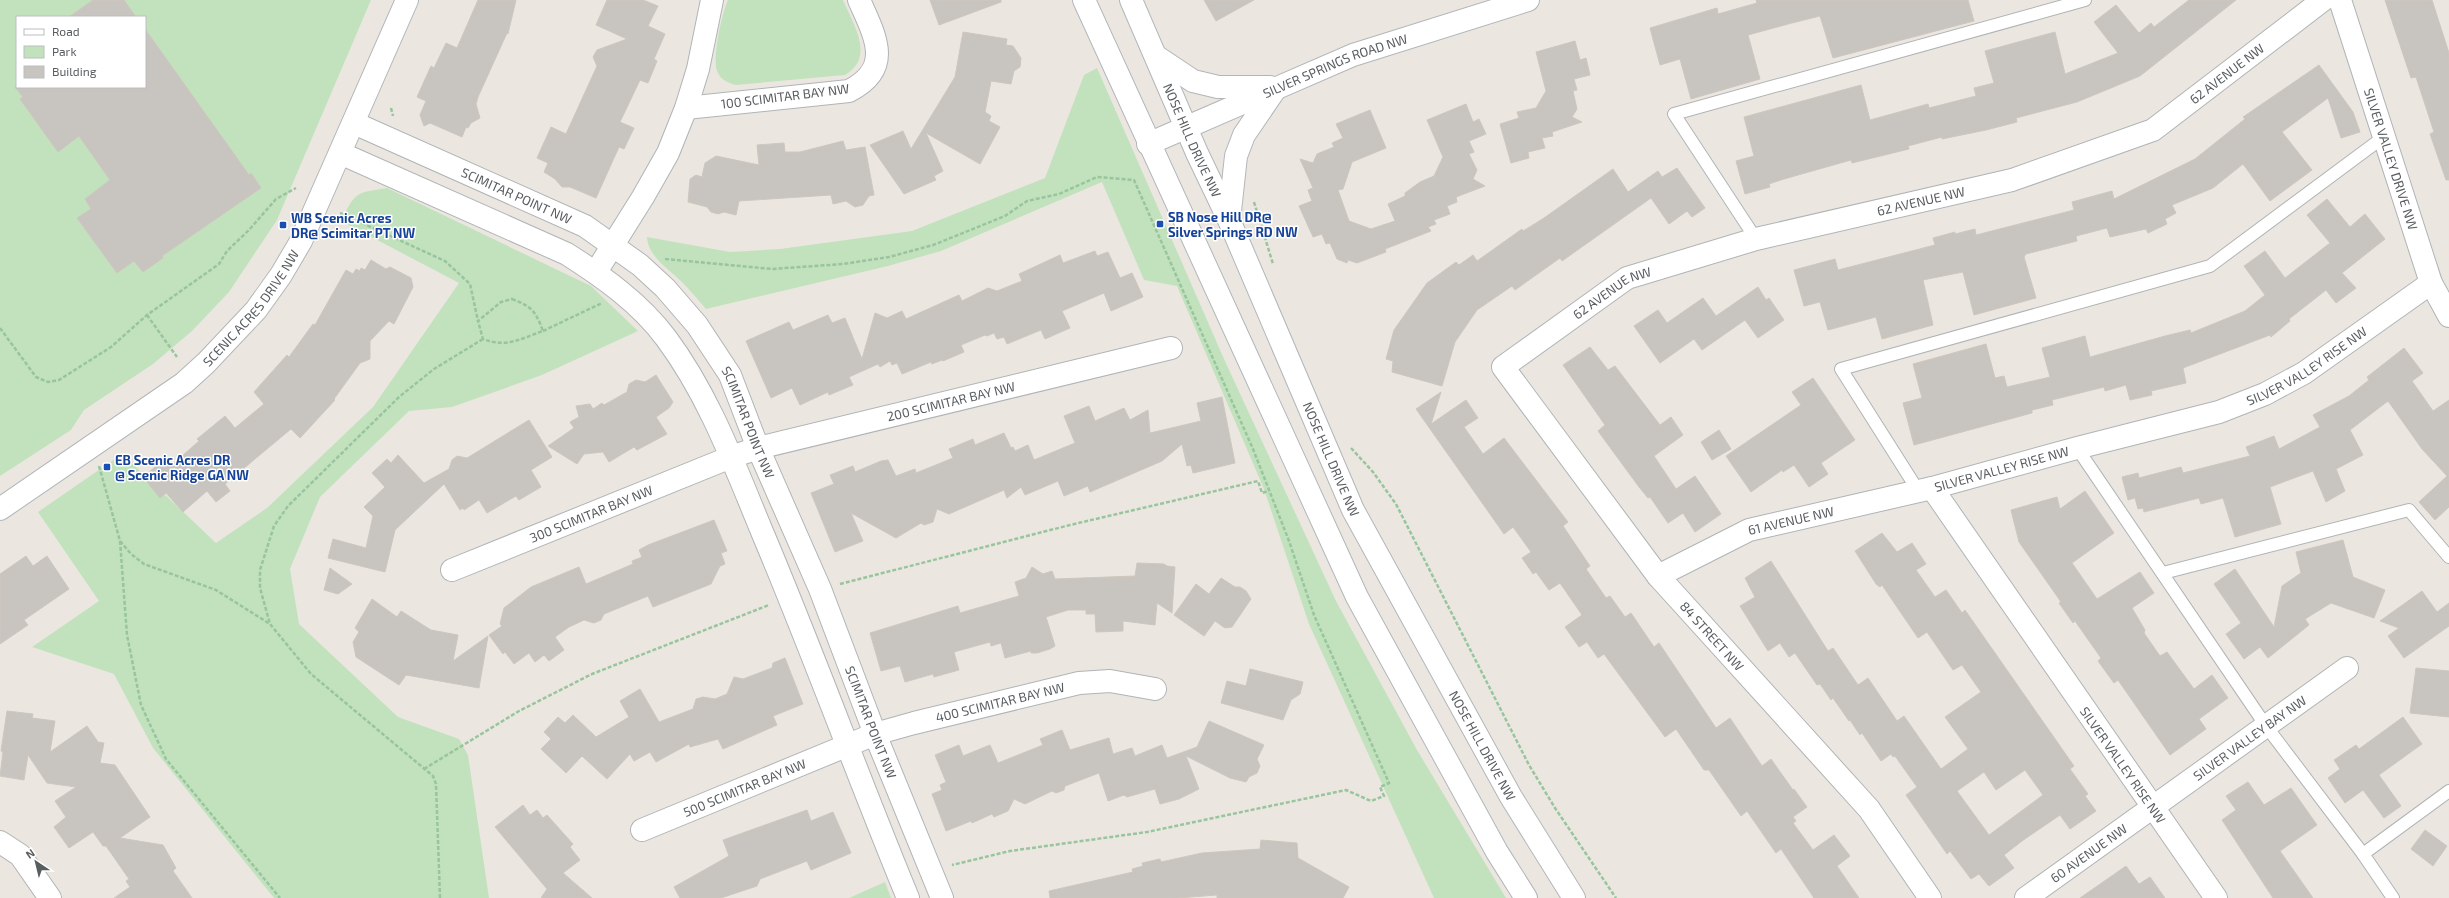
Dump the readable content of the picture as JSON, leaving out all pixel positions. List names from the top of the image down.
{
  "streets": {
    "street": [
      "SILVER SPRINGS ROAD NW",
      "62 AVENUE NW",
      "100 SCIMITAR BAY NW",
      "NOSE HILL DRIVE NW",
      "SILVER VALLEY DRIVE NW",
      "SCIMITAR POINT NW",
      "SCENIC ACRES DRIVE NW",
      "SILVER VALLEY RISE NW",
      "200 SCIMITAR BAY NW",
      "300 SCIMITAR BAY NW",
      "61 AVENUE NW",
      "84 STREET NW",
      "400 SCIMITAR BAY NW",
      "SILVER VALLEY BAY NW",
      "500 SCIMITAR BAY NW",
      "60 AVENUE NW"
    ]
  },
  "crossings": [
    ["SILVER SPRINGS ROAD NW", "NOSE HILL DRIVE NW"],
    ["62 AVENUE NW", "84 STREET NW"],
    ["SILVER VALLEY DRIVE NW", "SILVER VALLEY RISE NW"],
    ["SCIMITAR POINT NW", "SCENIC ACRES DRIVE NW"],
    ["SCIMITAR POINT NW", "200 SCIMITAR BAY NW"],
    ["SCIMITAR POINT NW", "400 SCIMITAR BAY NW"],
    ["SILVER VALLEY RISE NW", "61 AVENUE NW"],
    ["SILVER VALLEY RISE NW", "SILVER VALLEY BAY NW"],
    ["SILVER VALLEY RISE NW", "60 AVENUE NW"],
    ["200 SCIMITAR BAY NW", "300 SCIMITAR BAY NW"],
    ["61 AVENUE NW", "84 STREET NW"],
    ["400 SCIMITAR BAY NW", "500 SCIMITAR BAY NW"],
    ["SILVER VALLEY BAY NW", "60 AVENUE NW"]
  ],
  "places": {
    "transit": ["SB Nose Hill DR@ Silver Springs RD NW", "WB Scenic Acres DR@ Scimitar PT NW", "EB Scenic Acres DR @ Scenic Ridge GA NW"]
  },
  "legend": ["Road", "Park", "Building"],
  "north": "top left"
}
